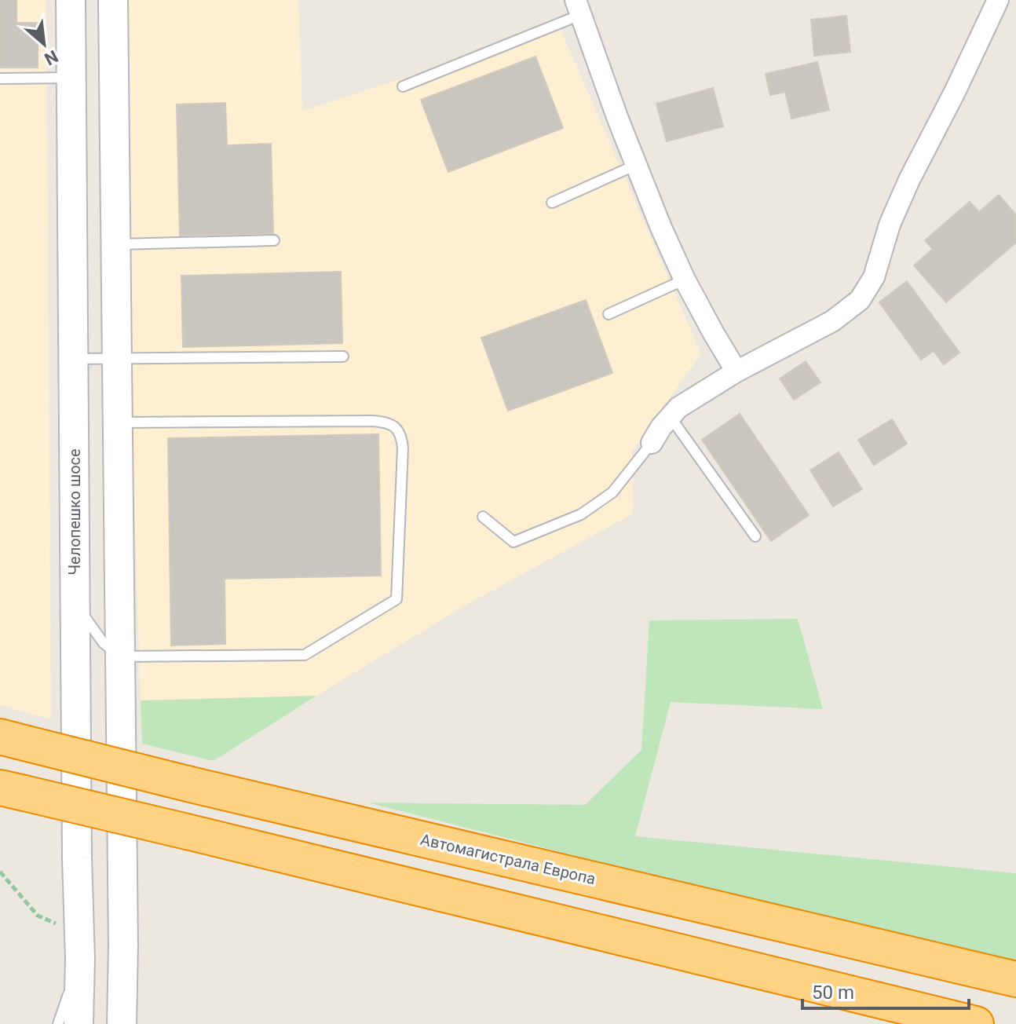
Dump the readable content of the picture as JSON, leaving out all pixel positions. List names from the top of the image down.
{
  "streets": {
    "highway": ["Автомагистрала Европа"],
    "main road": ["Челопешко шосе"]
  },
  "scale_bar": "50 m",
  "north": "bottom right"
}
